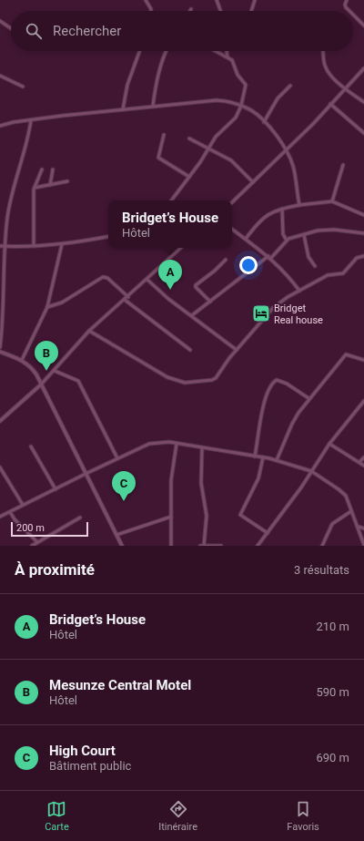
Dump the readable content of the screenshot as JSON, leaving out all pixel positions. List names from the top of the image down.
{
  "places": {
    "hotel": ["Bridget Real house"]
  },
  "scale_bar": "200 m",
  "page": {
    "search": "Rechercher",
    "popup": ["Bridget’s House", "Hôtel"],
    "pins": ["A", "B", "C"],
    "scale": "200 m",
    "heading": ["À proximité", "3 résultats"],
    "list": [
      {
        "mark": "A",
        "name": "Bridget’s House",
        "note": "Hôtel",
        "value": "210 m"
      },
      {
        "mark": "B",
        "name": "Mesunze Central Motel",
        "note": "Hôtel",
        "value": "590 m"
      },
      {
        "mark": "C",
        "name": "High Court",
        "note": "Bâtiment public",
        "value": "690 m"
      }
    ],
    "nav": ["Carte", "Itinéraire", "Favoris"]
  }
}
